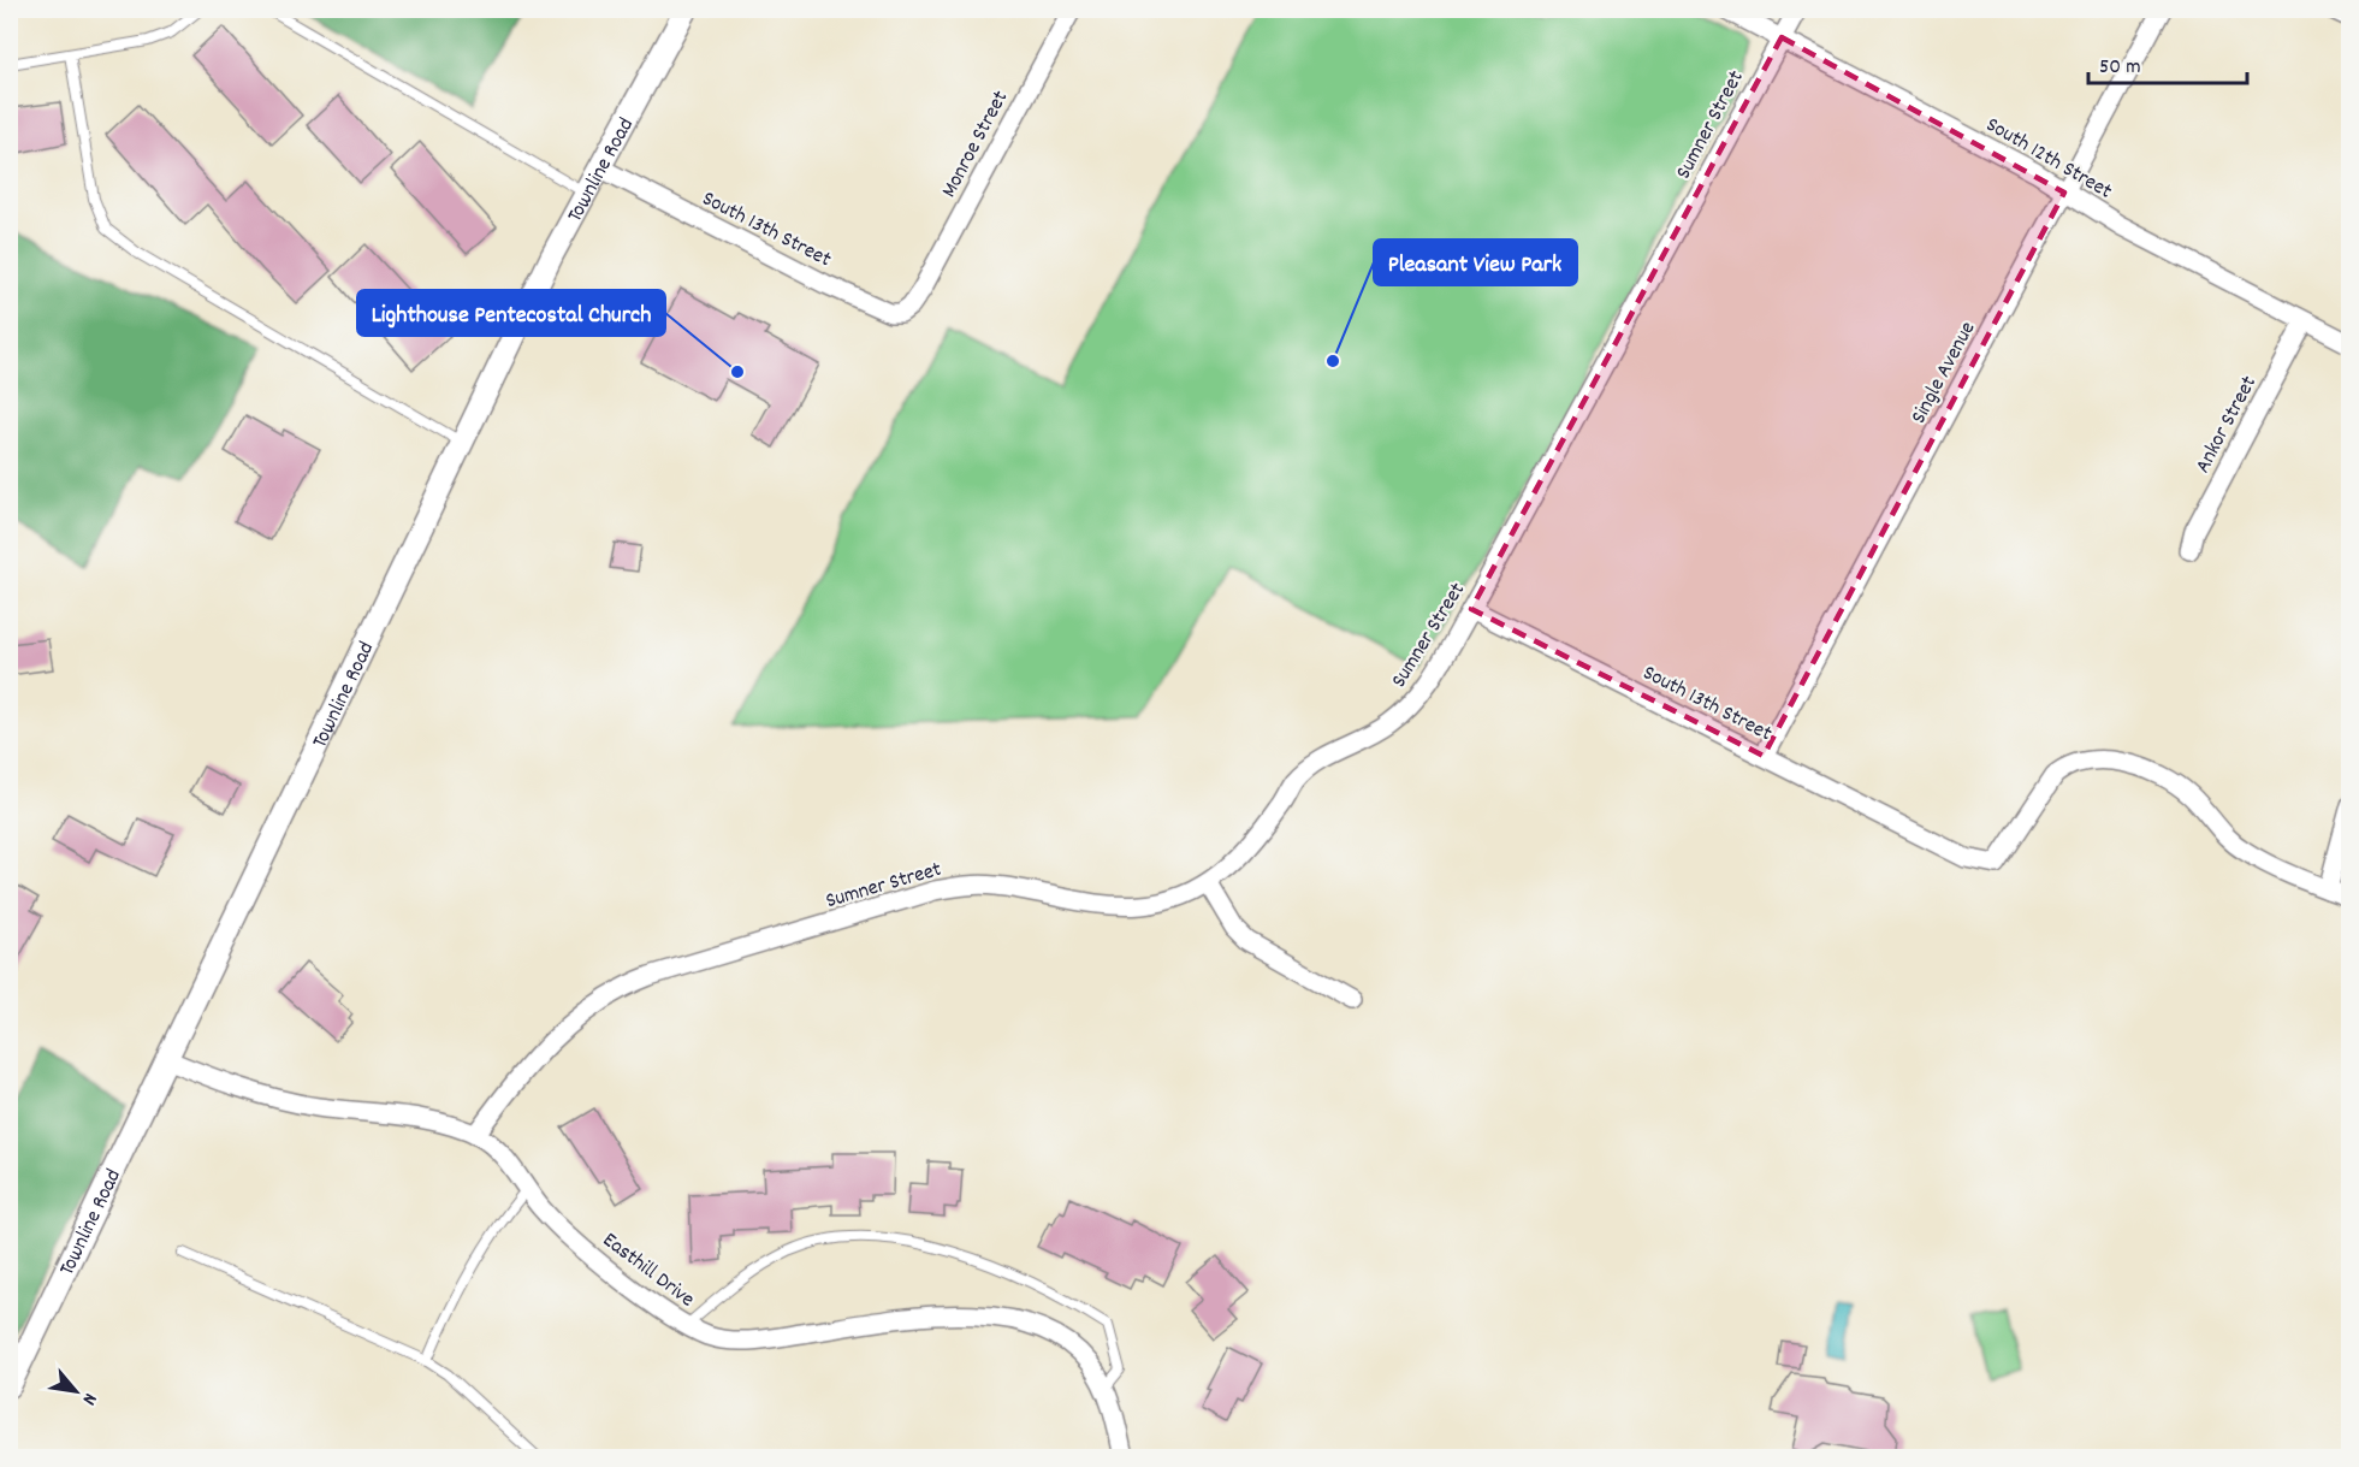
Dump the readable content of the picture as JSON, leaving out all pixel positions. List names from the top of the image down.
{
  "streets": {
    "street": [
      "Sumner Street",
      "Monroe Street",
      "South 12th Street",
      "Townline Road",
      "South 13th Street",
      "Single Avenue",
      "Ankor Street",
      "Easthill Drive"
    ]
  },
  "crossings": [
    ["Sumner Street", "South 12th Street"],
    ["Sumner Street", "South 13th Street"],
    ["Sumner Street", "Easthill Drive"],
    ["Monroe Street", "South 13th Street"],
    ["South 12th Street", "Single Avenue"],
    ["South 12th Street", "Ankor Street"],
    ["Townline Road", "South 13th Street"],
    ["Townline Road", "Easthill Drive"],
    ["South 13th Street", "Single Avenue"]
  ],
  "places": ["Pleasant View Park", "Lighthouse Pentecostal Church"],
  "scale_bar": "50 m",
  "north": "bottom right"
}
